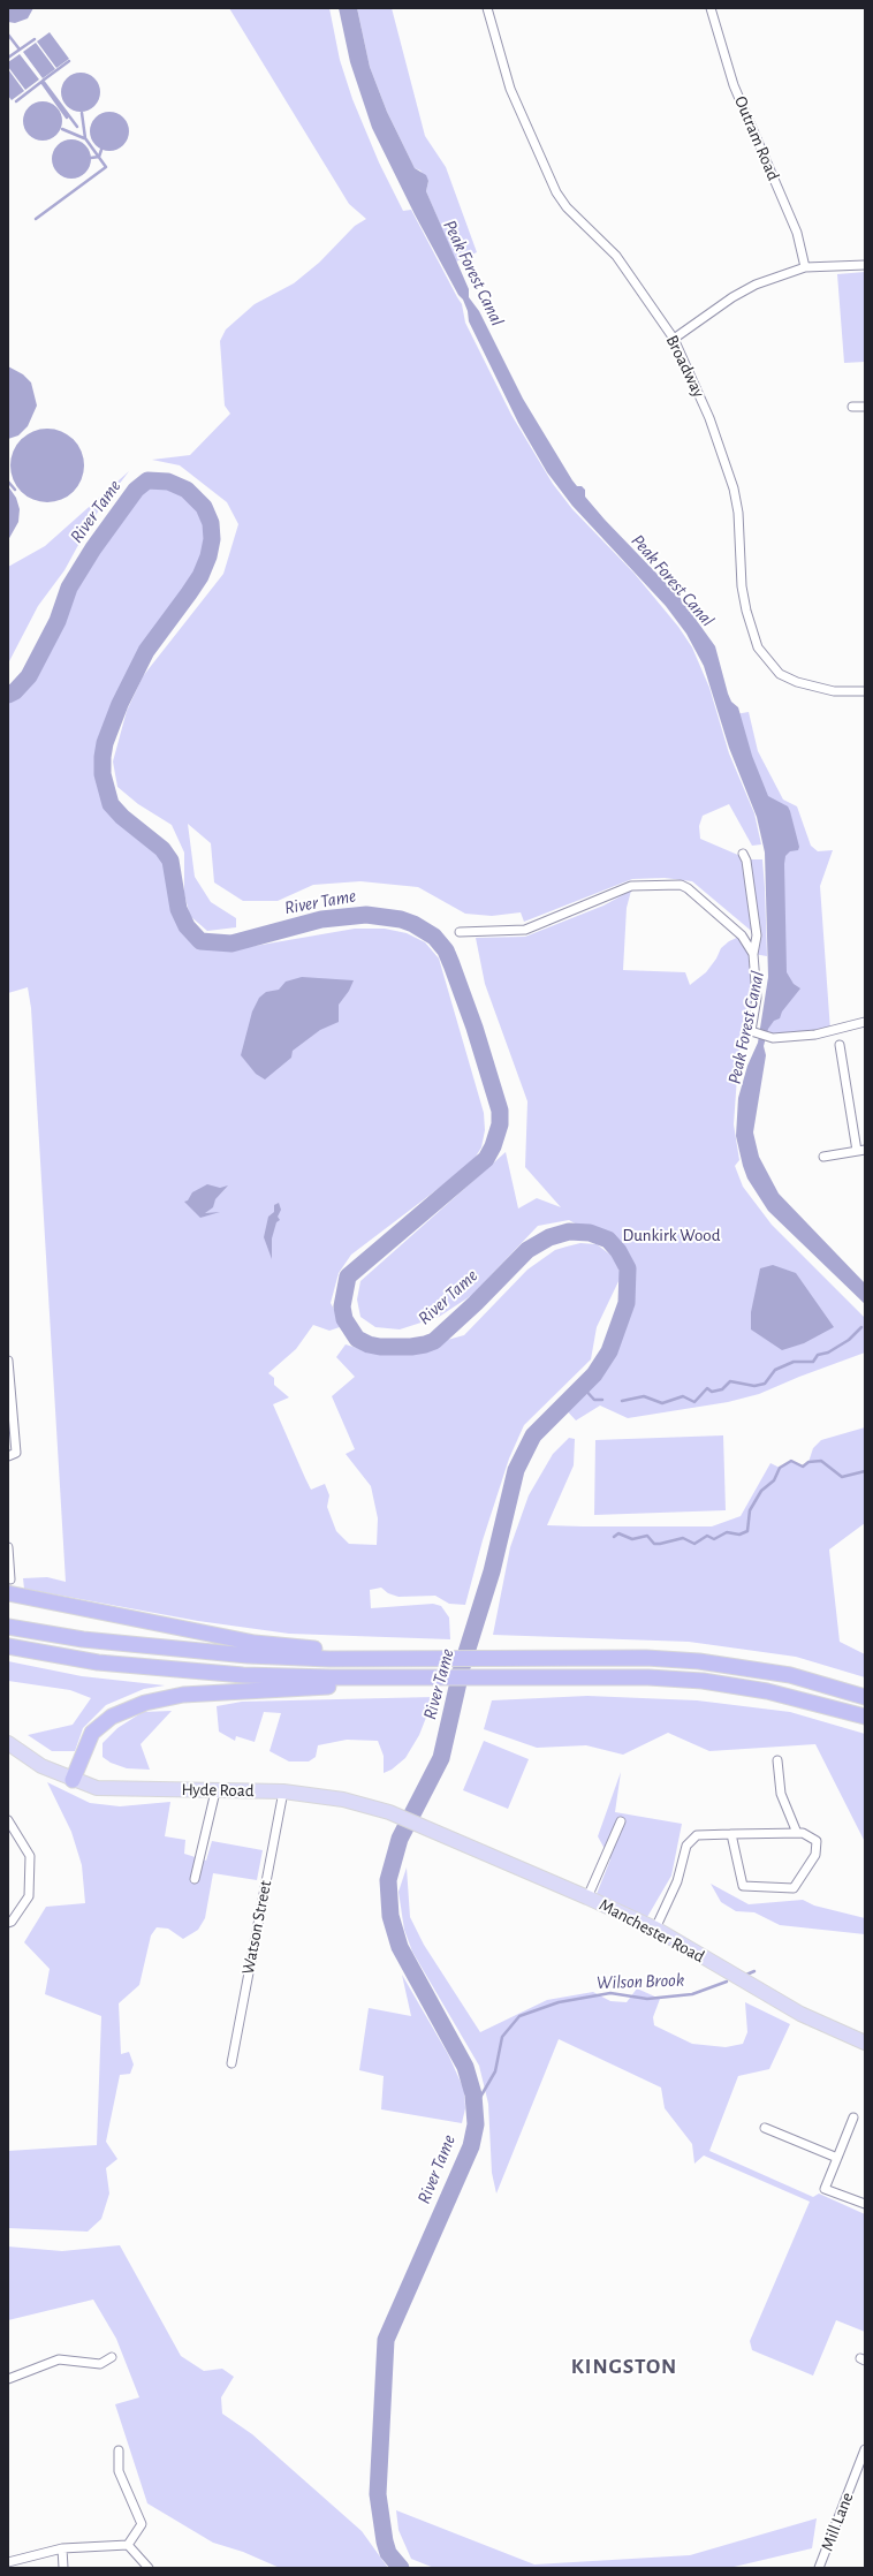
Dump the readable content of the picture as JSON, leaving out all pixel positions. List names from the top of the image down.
{
  "streets": {
    "main road": ["Hyde Road", "Manchester Road"],
    "street": [
      "Outram Road",
      "Broadway",
      "Watson Street",
      "Mill Lane"
    ]
  },
  "crossings": [
    ["Hyde Road", "Watson Street"],
    ["Hyde Road", "Manchester Road"]
  ],
  "districts": ["KINGSTON"],
  "water": ["Peak Forest Canal", "River Tame", "Wilson Brook"],
  "parks": ["Dunkirk Wood"]
}
